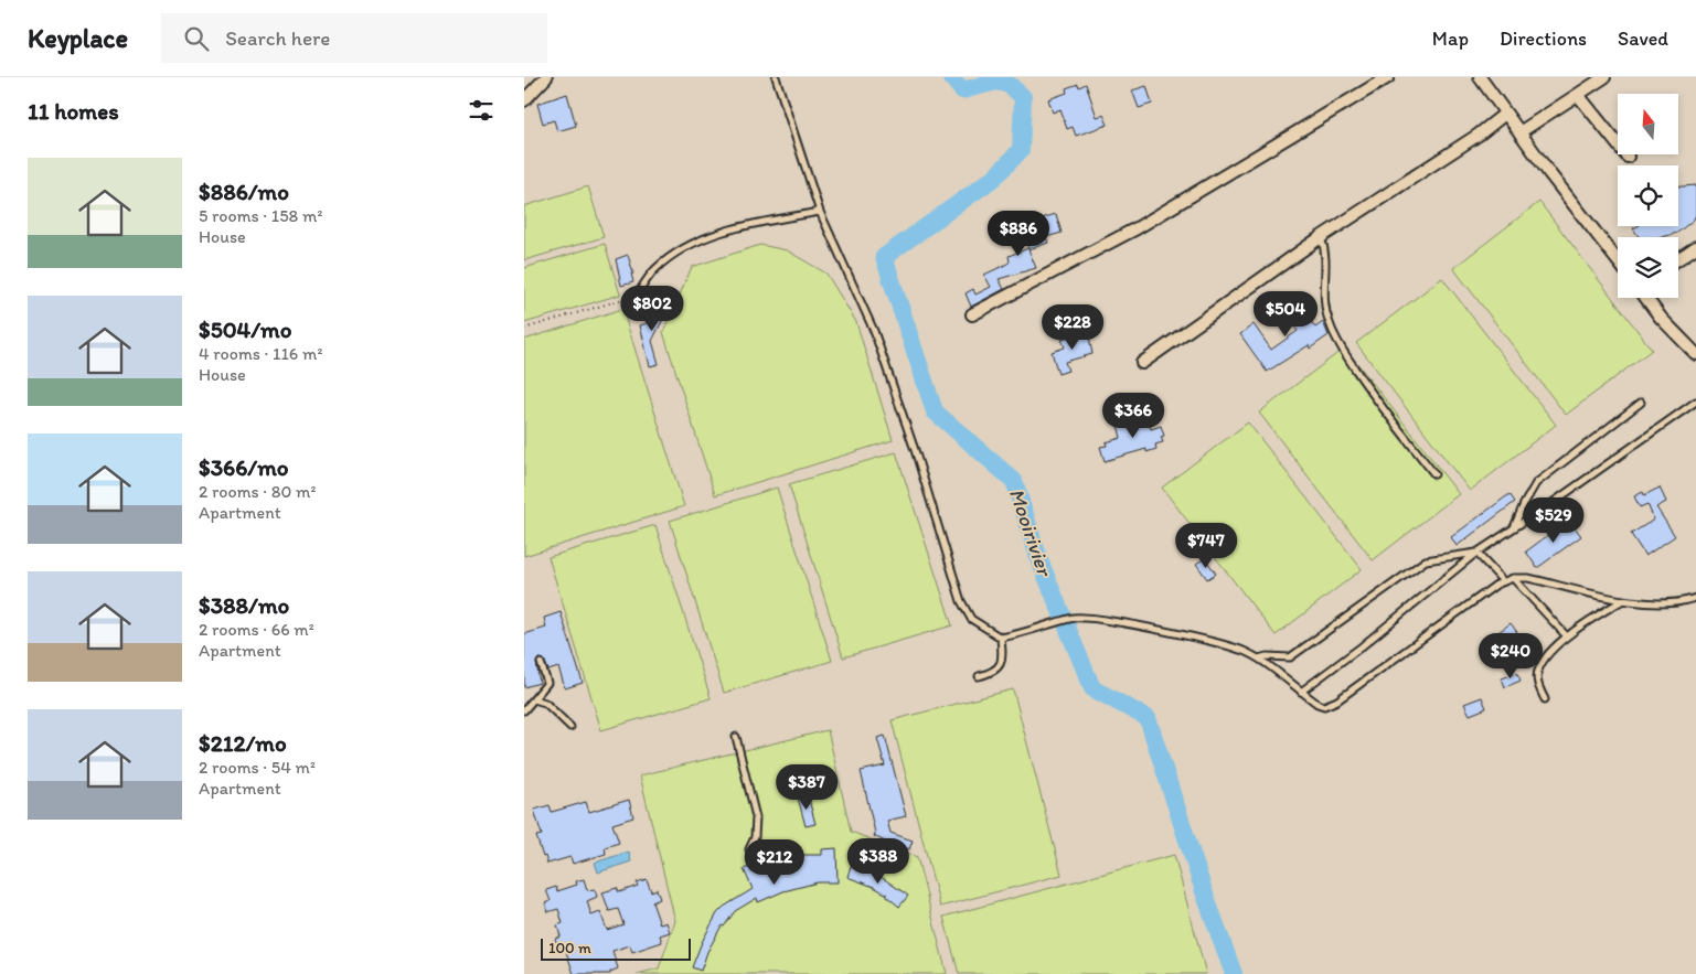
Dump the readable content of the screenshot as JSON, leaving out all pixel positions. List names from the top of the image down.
{
  "water": ["Mooirivier"],
  "scale_bar": "100 m",
  "north": "top",
  "page": {
    "header": "Keyplace",
    "search": "Search here",
    "nav": ["Map", "Directions", "Saved"],
    "heading": "11 homes",
    "list": [
      {
        "name": "$886/mo",
        "note": "5 rooms · 158 m² · House"
      },
      {
        "name": "$504/mo",
        "note": "4 rooms · 116 m² · House"
      },
      {
        "name": "$366/mo",
        "note": "2 rooms · 80 m² · Apartment"
      },
      {
        "name": "$388/mo",
        "note": "2 rooms · 66 m² · Apartment"
      },
      {
        "name": "$212/mo",
        "note": "2 rooms · 54 m² · Apartment"
      }
    ],
    "price": [
      "$886",
      "$802",
      "$504",
      "$228",
      "$366",
      "$529",
      "$747",
      "$240",
      "$387",
      "$388",
      "$212"
    ],
    "scale": "100 m"
  }
}
